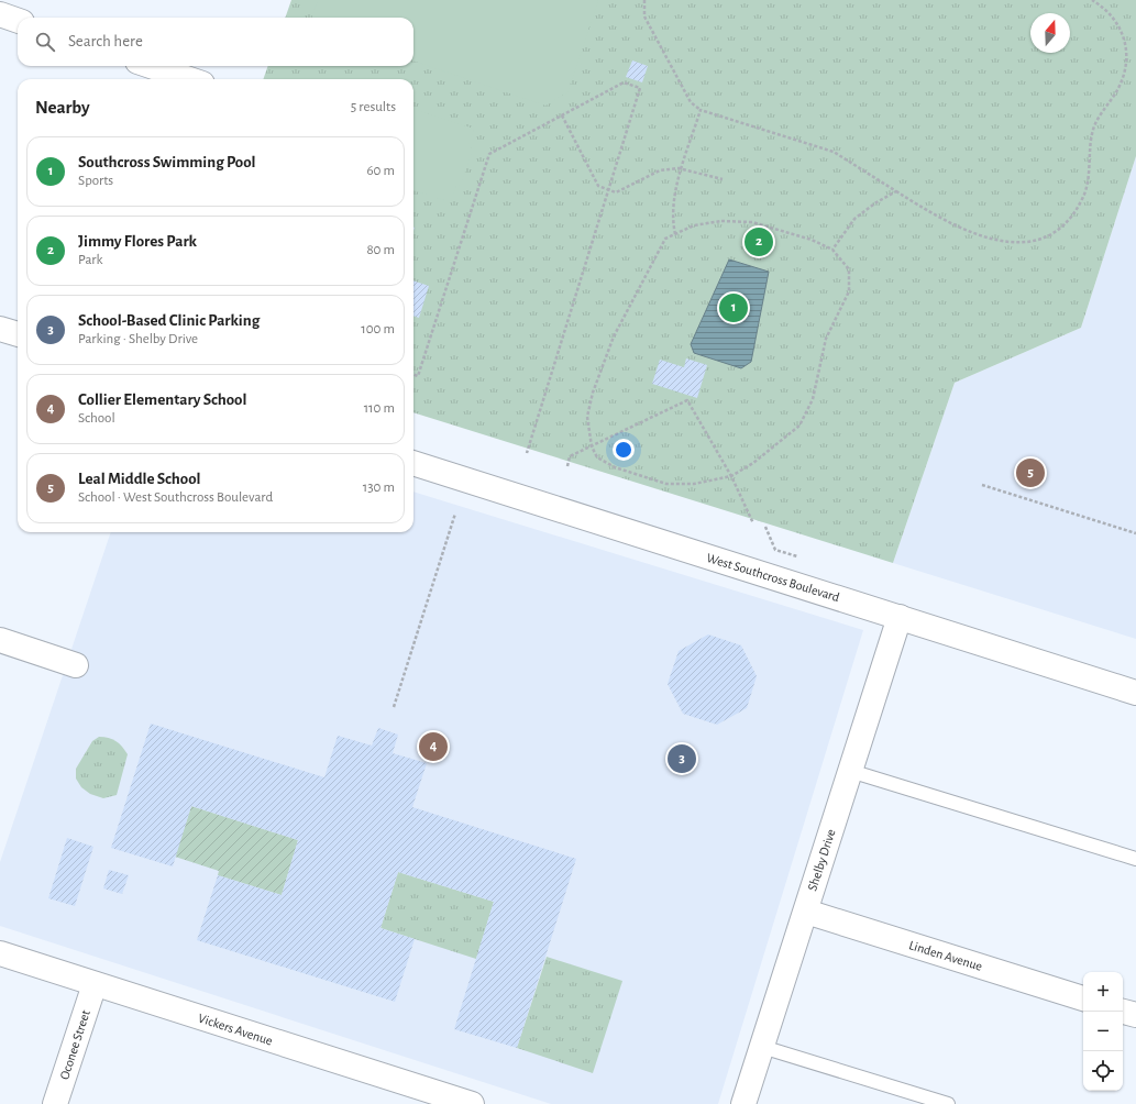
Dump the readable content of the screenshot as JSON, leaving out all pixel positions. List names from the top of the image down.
{
  "streets": {
    "street": [
      "West Southcross Boulevard",
      "Shelby Drive",
      "Linden Avenue",
      "Vickers Avenue",
      "Oconee Street"
    ]
  },
  "crossings": [
    ["West Southcross Boulevard", "Shelby Drive"],
    ["Shelby Drive", "Linden Avenue"],
    ["Vickers Avenue", "Oconee Street"]
  ],
  "north": "top",
  "page": {
    "search": "Search here",
    "heading": ["Nearby", "5 results"],
    "list": [
      {
        "mark": "1",
        "name": "Southcross Swimming Pool",
        "note": "Sports",
        "value": "60 m"
      },
      {
        "mark": "2",
        "name": "Jimmy Flores Park",
        "note": "Park",
        "value": "80 m"
      },
      {
        "mark": "3",
        "name": "School-Based Clinic Parking",
        "note": "Parking · Shelby Drive",
        "value": "100 m"
      },
      {
        "mark": "4",
        "name": "Collier Elementary School",
        "note": "School",
        "value": "110 m"
      },
      {
        "mark": "5",
        "name": "Leal Middle School",
        "note": "School · West Southcross Boulevard",
        "value": "130 m"
      }
    ],
    "pins": [
      "2",
      "1",
      "5",
      "4",
      "3"
    ],
    "map_buttons": ["+", "−"]
  }
}
